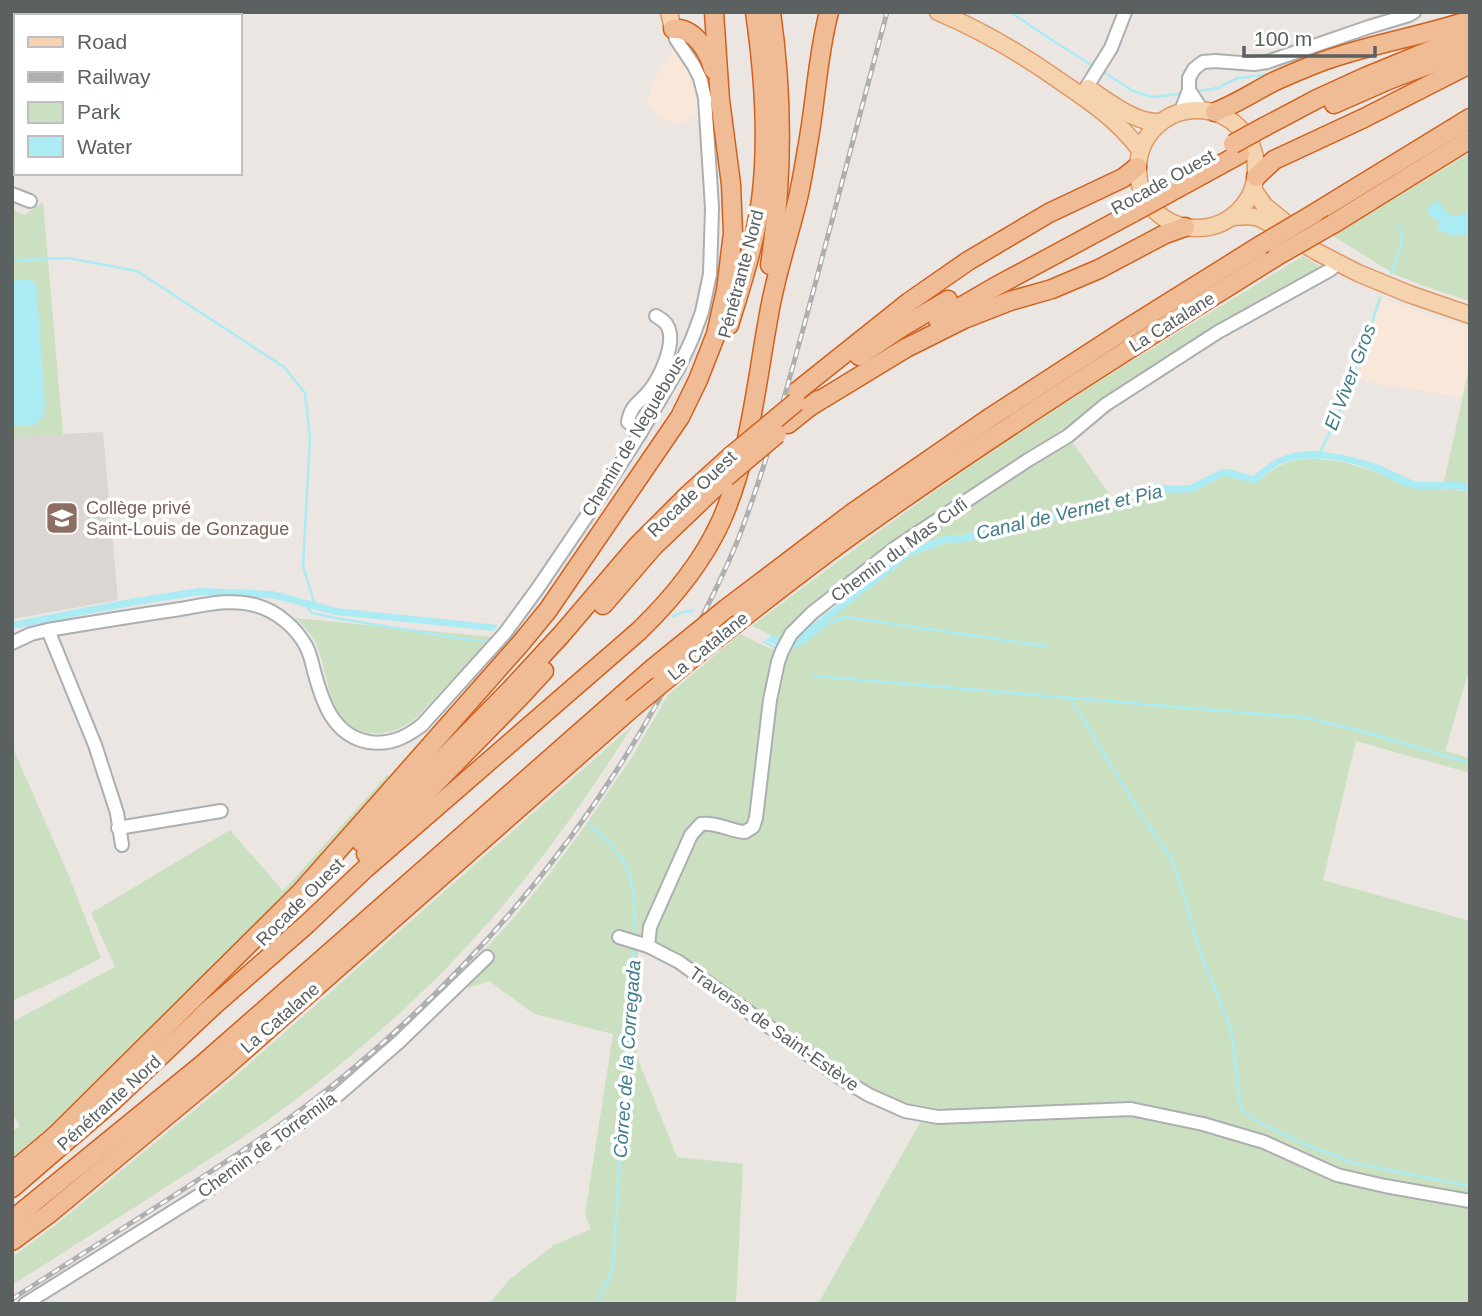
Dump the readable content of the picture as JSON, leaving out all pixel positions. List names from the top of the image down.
{
  "streets": {
    "highway": ["Rocade Ouest", "Pénétrante Nord", "La Catalane"],
    "street": [
      "Chemin de Neguebous",
      "Chemin du Mas Cufi",
      "Traverse de Saint-Estève",
      "Chemin de Torremila"
    ]
  },
  "crossings": [
    ["Rocade Ouest", "Pénétrante Nord"],
    ["Chemin du Mas Cufi", "Traverse de Saint-Estève"]
  ],
  "water": ["El Viver Gros", "Canal de Vernet et Pia", "Còrrec de la Corregada"],
  "places": {
    "school or university": ["Collège privé Saint-Louis de Gonzague"]
  },
  "legend": [
    "Road",
    "Railway",
    "Park",
    "Water"
  ],
  "scale_bar": "100 m"
}
